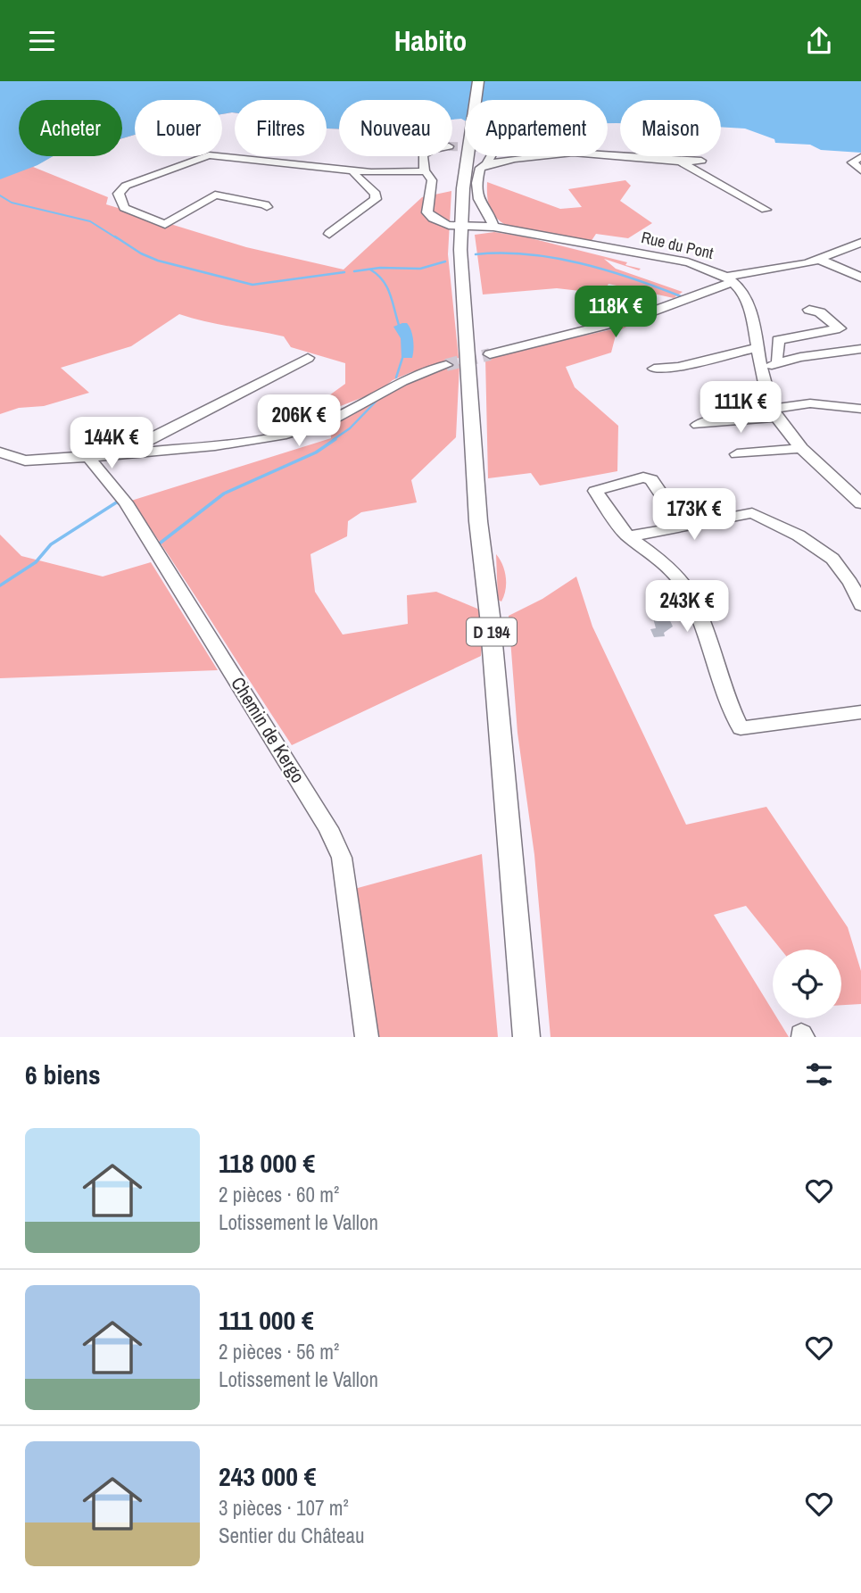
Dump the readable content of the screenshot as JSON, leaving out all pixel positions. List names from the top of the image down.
{
  "streets": {
    "main road": ["D 194"],
    "street": ["Rue du Pont", "Chemin de Kergo"]
  },
  "crossings": [
    ["Rue du Pont", "D 194"]
  ],
  "page": {
    "header": "Habito",
    "chip": [
      "Acheter",
      "Louer",
      "Filtres",
      "Nouveau",
      "Appartement",
      "Maison"
    ],
    "price": [
      "118K €",
      "111K €",
      "206K €",
      "144K €",
      "173K €",
      "243K €"
    ],
    "heading": "6 biens",
    "list": [
      {
        "name": "118 000 €",
        "note": "2 pièces · 60 m² · Lotissement le Vallon"
      },
      {
        "name": "111 000 €",
        "note": "2 pièces · 56 m² · Lotissement le Vallon"
      },
      {
        "name": "243 000 €",
        "note": "3 pièces · 107 m² · Sentier du Château"
      }
    ]
  }
}
